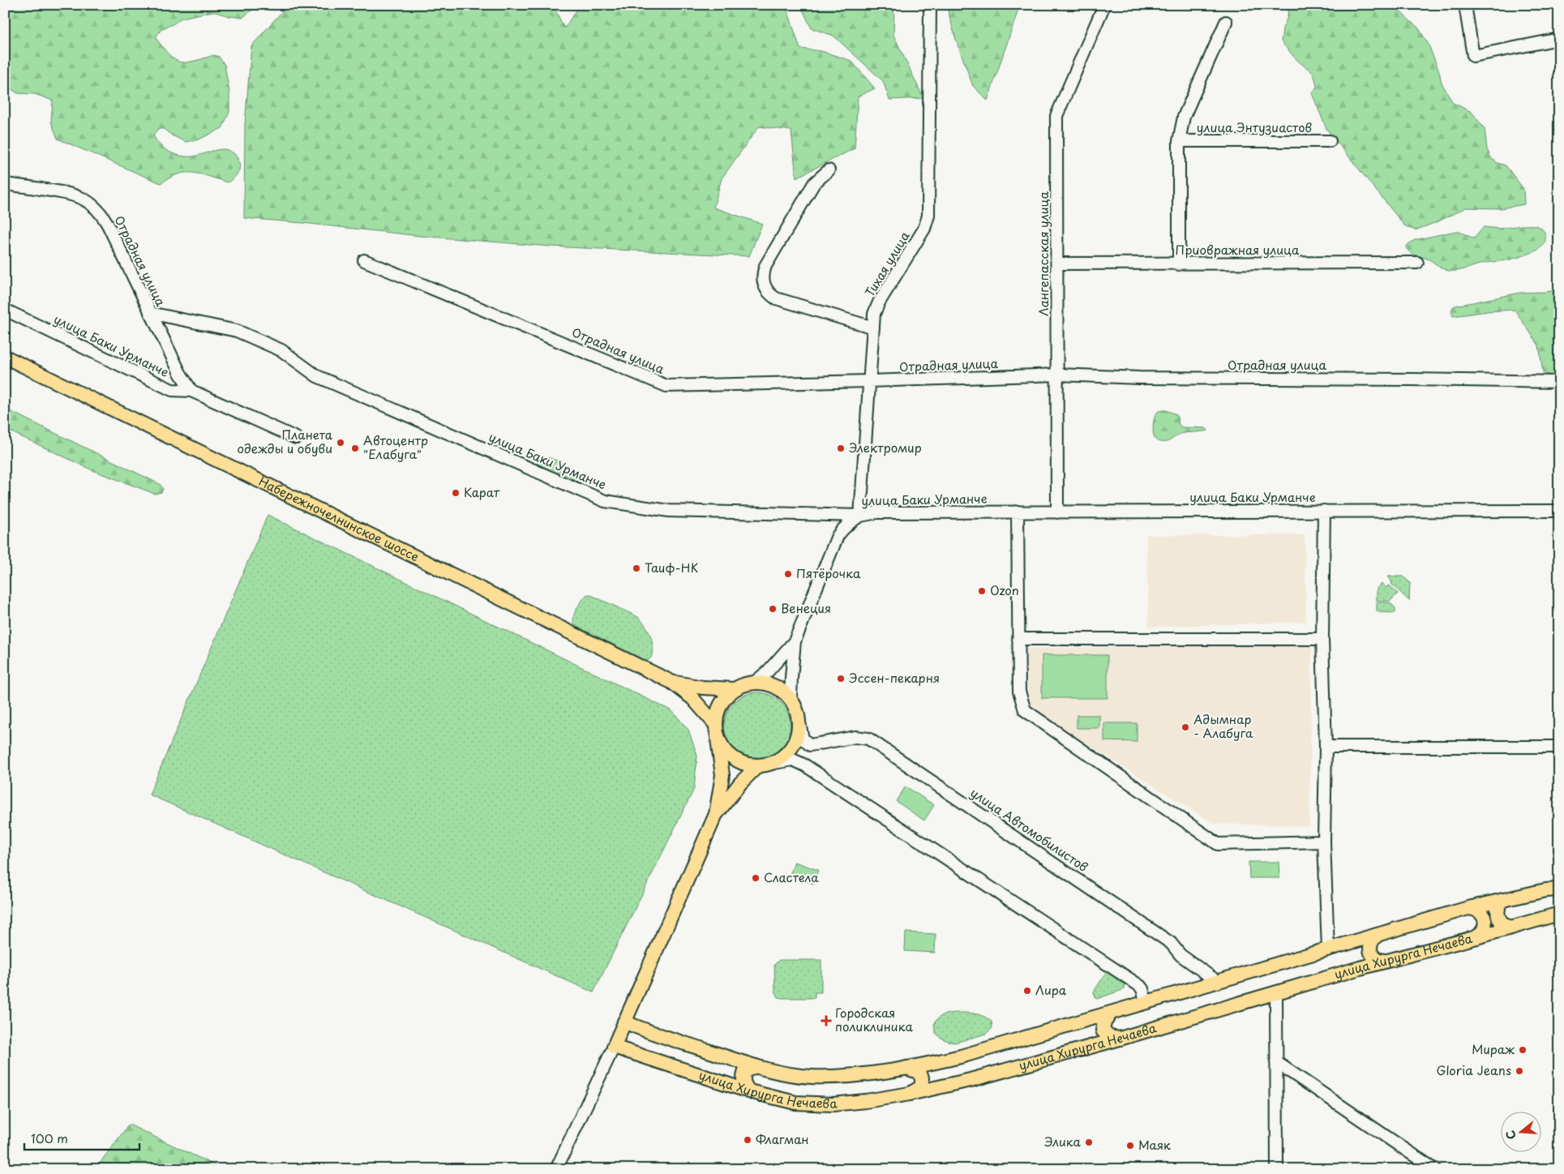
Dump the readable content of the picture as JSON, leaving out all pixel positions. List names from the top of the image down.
{
  "streets": {
    "main road": ["Набережночелнинское шоссе", "улица Хирурга Нечаева"],
    "street": [
      "улица Энтузиастов",
      "Приовражная улица",
      "Лангепасская улица",
      "Отрадная улица",
      "Тихая улица",
      "улица Баки Урманче",
      "улица Автомобилистов"
    ]
  },
  "crossings": [
    ["улица Энтузиастов", "Приовражная улица"],
    ["Приовражная улица", "Лангепасская улица"],
    ["Лангепасская улица", "Отрадная улица"],
    ["Лангепасская улица", "улица Баки Урманче"],
    ["Отрадная улица", "Тихая улица"],
    ["Отрадная улица", "улица Баки Урманче"],
    ["Тихая улица", "улица Баки Урманче"],
    ["улица Автомобилистов", "улица Хирурга Нечаева"]
  ],
  "places": {
    "other": [
      "Планета одежды и обуви",
      "Автоцентр \"Елабуга\"",
      "Электромир",
      "Карат",
      "Таиф-НК",
      "Пятёрочка",
      "Ozon",
      "Венеция",
      "Эссен-пекарня",
      "Адымнар - Алабуга",
      "Сластела",
      "Лира",
      "Мираж",
      "Gloria Jeans",
      "Флагман",
      "Элика",
      "Маяк"
    ],
    "health": ["Городская поликлиника"]
  },
  "scale_bar": "100 m",
  "north": "left"
}
